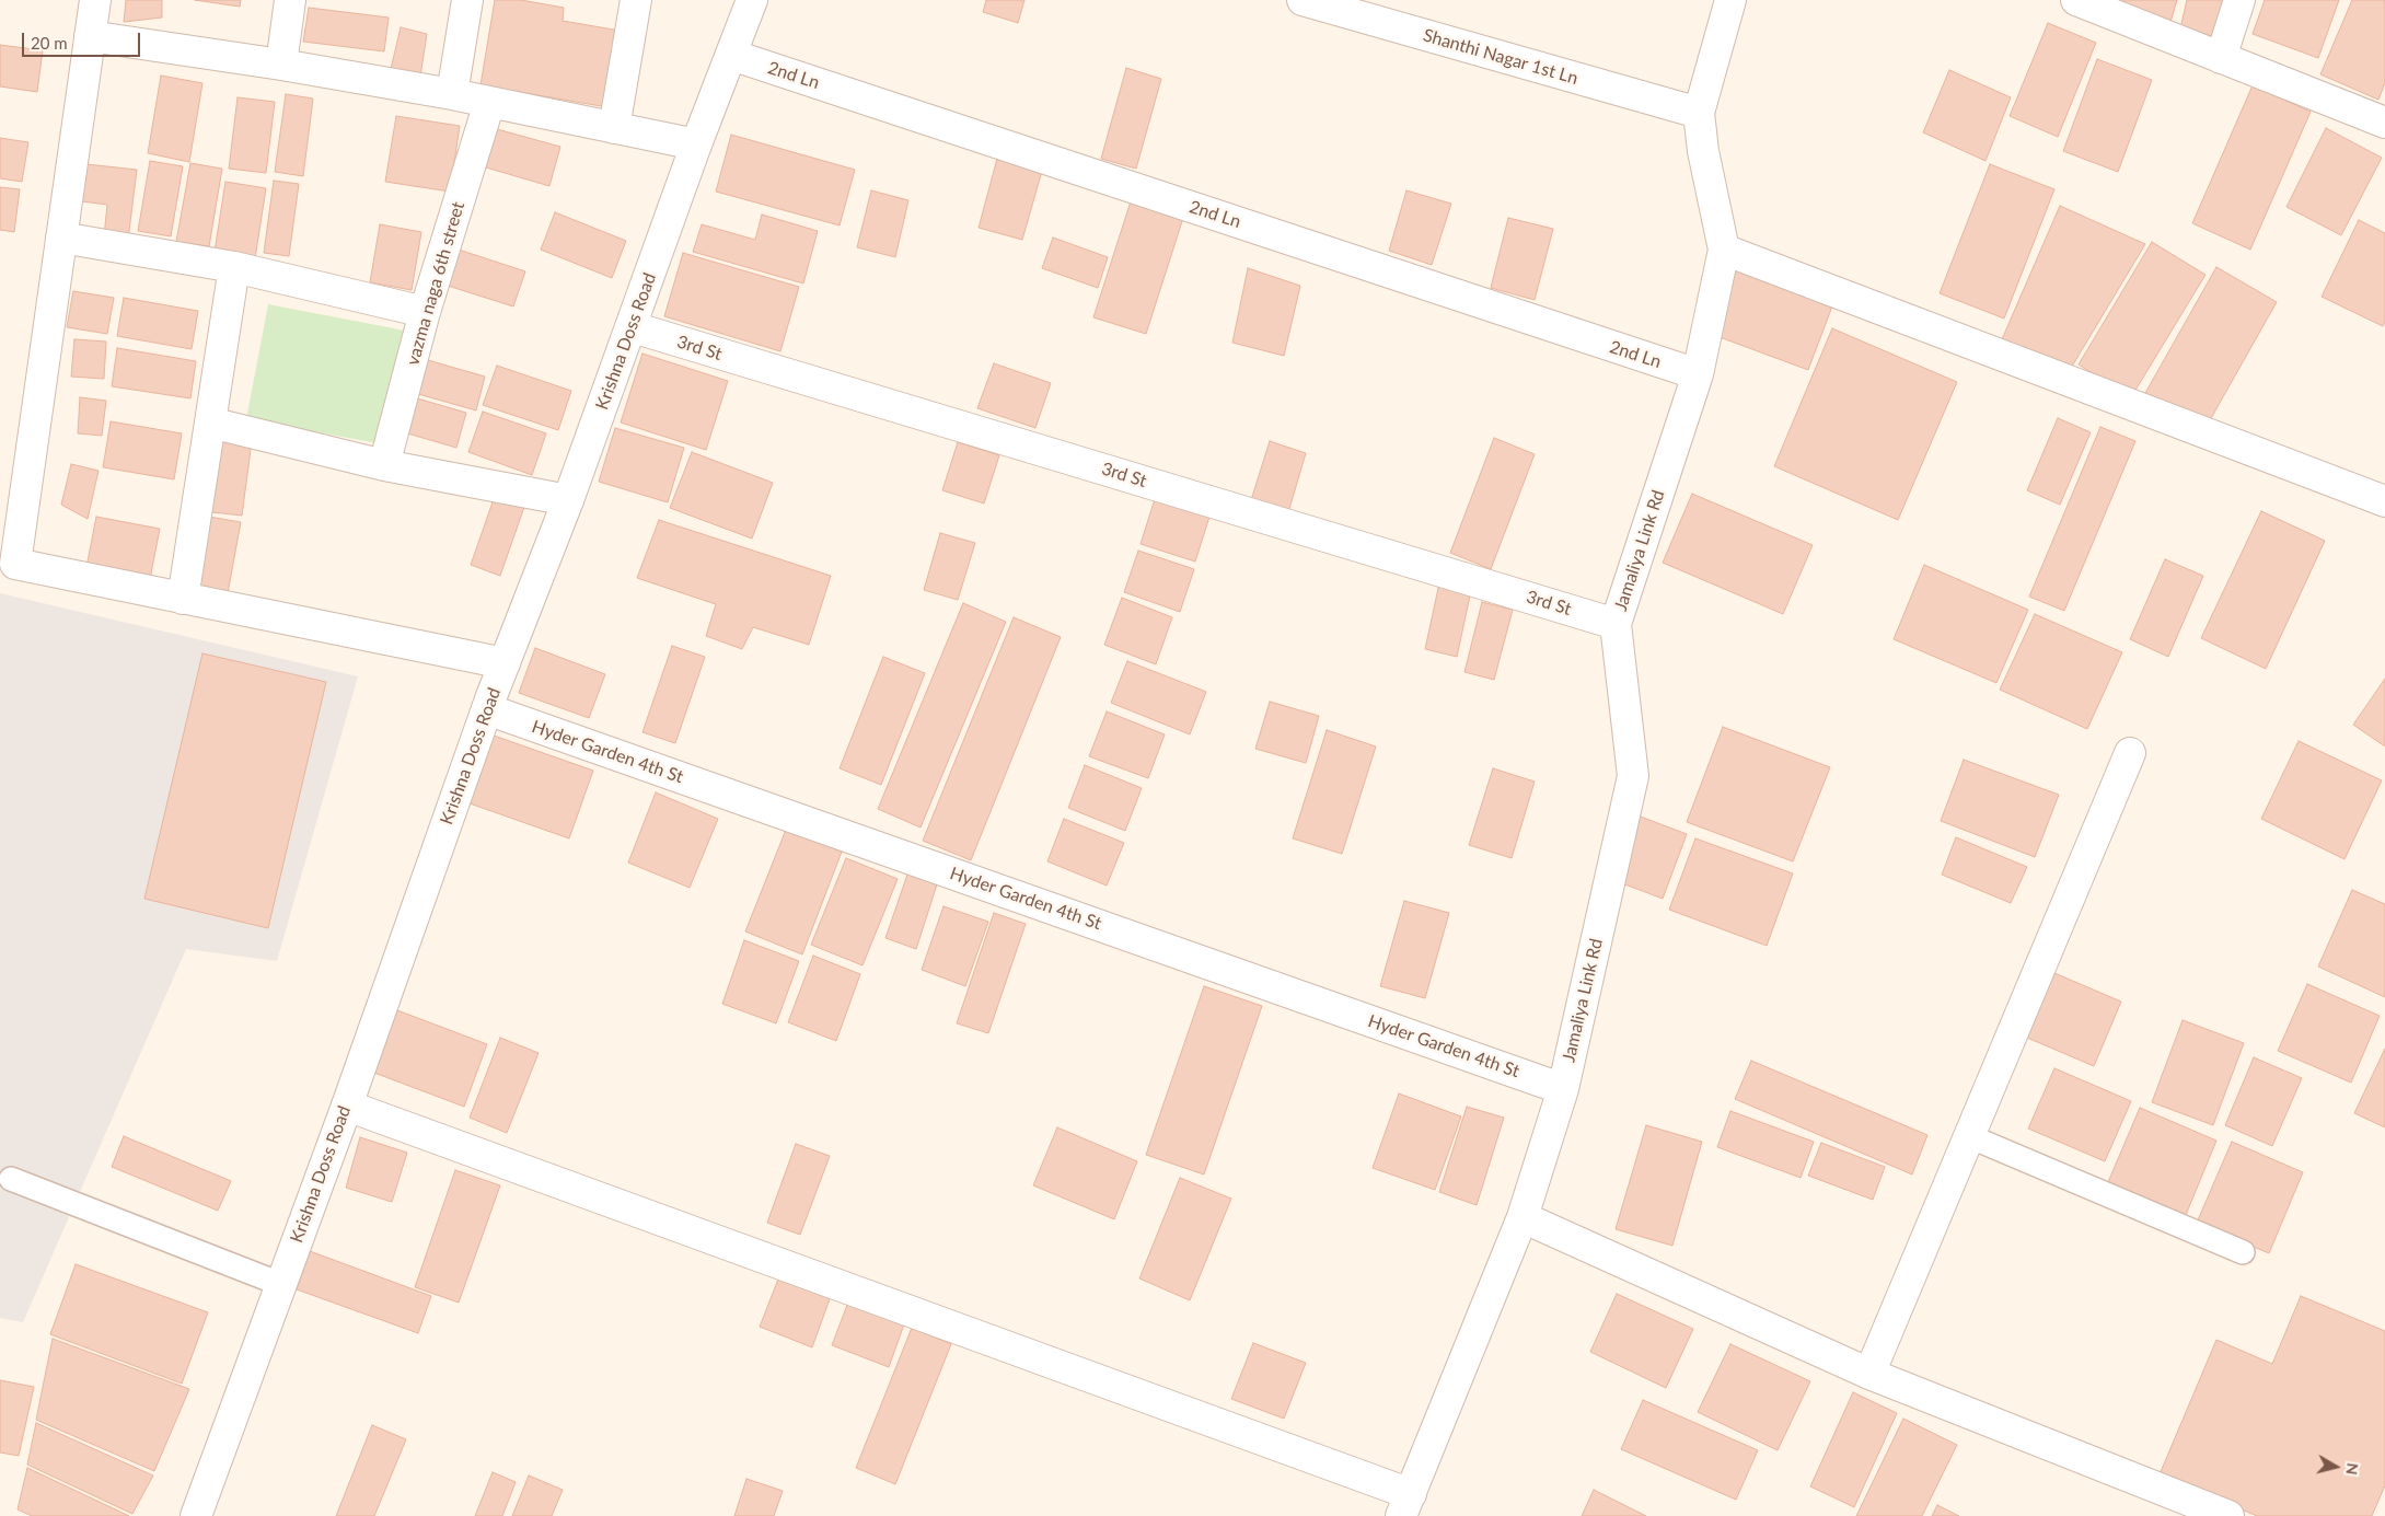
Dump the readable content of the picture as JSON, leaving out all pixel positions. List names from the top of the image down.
{
  "streets": {
    "street": [
      "Shanthi Nagar 1st Ln",
      "2nd Ln",
      "vazma naga 6th street",
      "Krishna Doss Road",
      "3rd St",
      "Jamaliya Link Rd",
      "Hyder Garden 4th St"
    ]
  },
  "crossings": [
    ["Shanthi Nagar 1st Ln", "Jamaliya Link Rd"],
    ["2nd Ln", "Krishna Doss Road"],
    ["2nd Ln", "Jamaliya Link Rd"],
    ["Krishna Doss Road", "3rd St"],
    ["Krishna Doss Road", "Hyder Garden 4th St"],
    ["3rd St", "Jamaliya Link Rd"],
    ["Jamaliya Link Rd", "Hyder Garden 4th St"]
  ],
  "scale_bar": "20 m",
  "north": "right"
}
